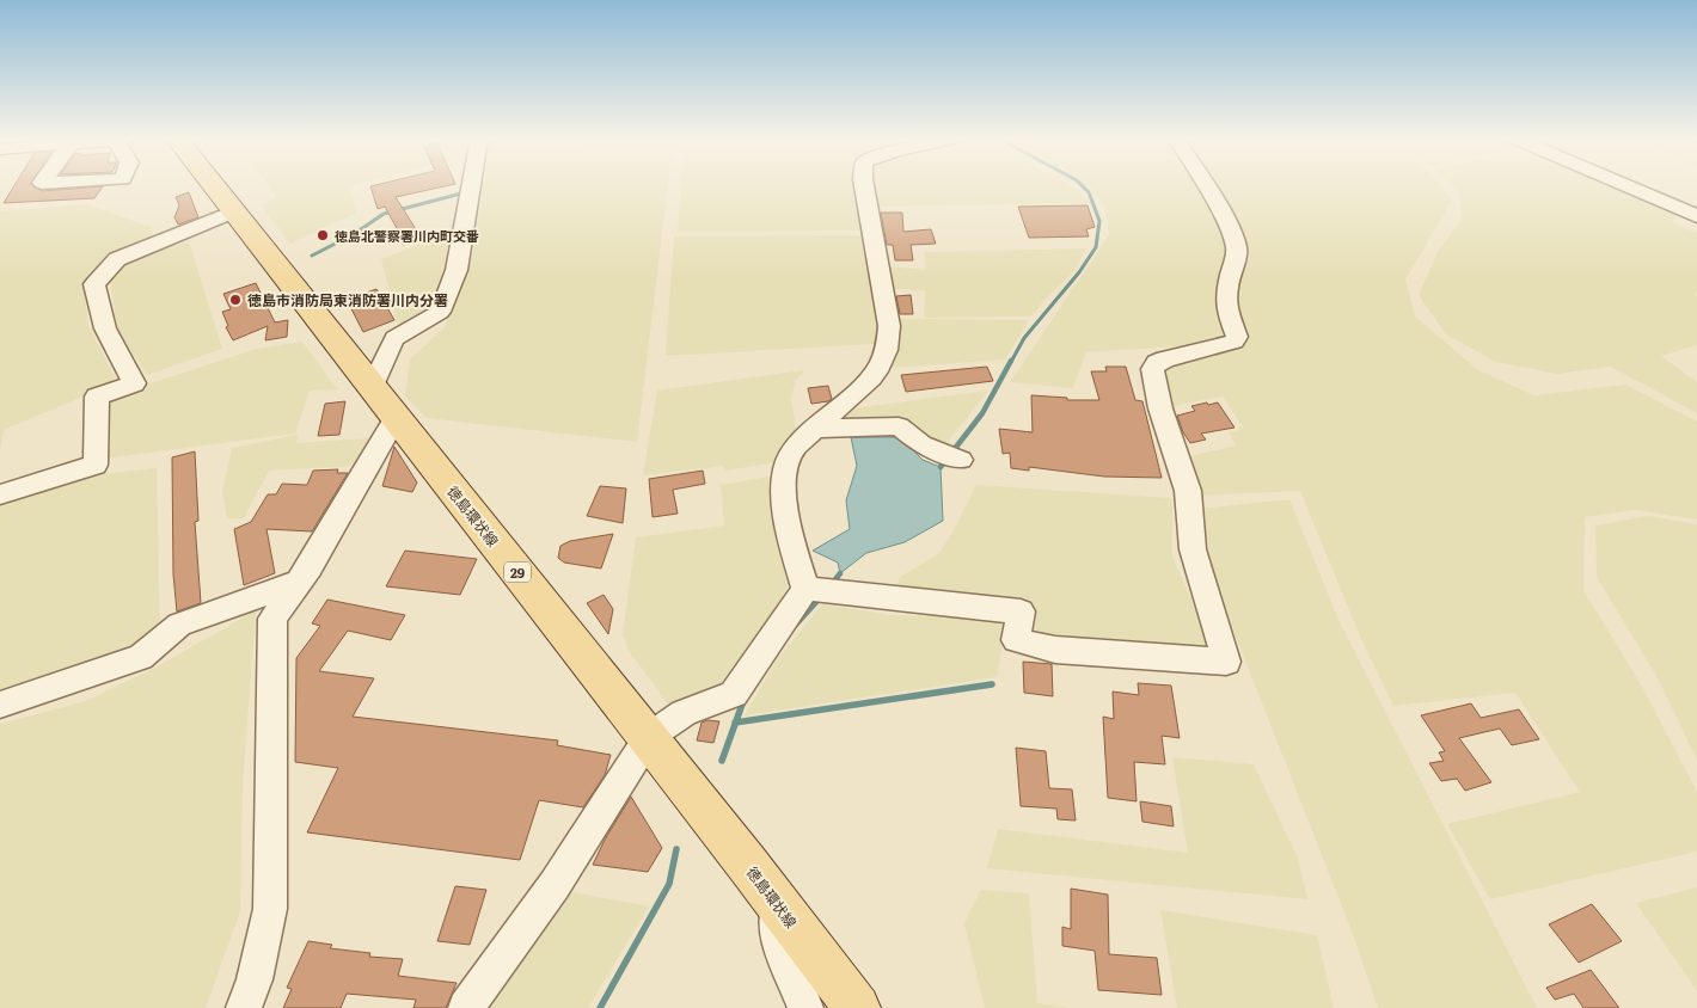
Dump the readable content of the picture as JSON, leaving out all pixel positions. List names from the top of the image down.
{
  "streets": {
    "main road": ["徳島環状線", "29"]
  },
  "places": ["徳島北警察署川内町交番", "徳島市消防局東消防署川内分署"]
}
